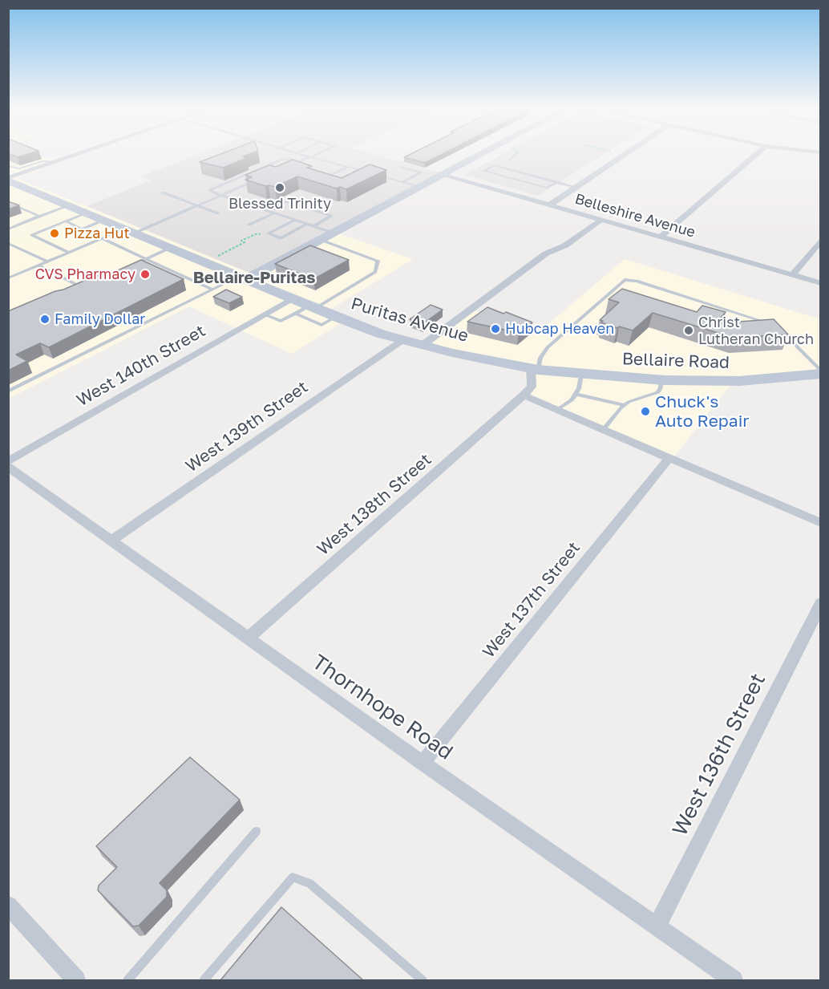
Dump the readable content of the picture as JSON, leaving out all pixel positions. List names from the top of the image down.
{
  "streets": {
    "street": [
      "Belleshire Avenue",
      "Puritas Avenue",
      "Bellaire Road",
      "West 140th Street",
      "West 139th Street",
      "West 138th Street",
      "West 137th Street",
      "Thornhope Road",
      "West 136th Street"
    ]
  },
  "crossings": [
    ["Puritas Avenue", "Bellaire Road"],
    ["Puritas Avenue", "West 140th Street"],
    ["Puritas Avenue", "West 139th Street"],
    ["West 139th Street", "Thornhope Road"],
    ["West 138th Street", "Thornhope Road"],
    ["West 137th Street", "Thornhope Road"],
    ["Thornhope Road", "West 136th Street"]
  ],
  "districts": ["Bellaire-Puritas"],
  "places": [
    "Blessed Trinity",
    "Pizza Hut",
    "CVS Pharmacy",
    "Family Dollar",
    "Hubcap Heaven",
    "Christ Lutheran Church",
    "Chuck's Auto Repair"
  ]
}
